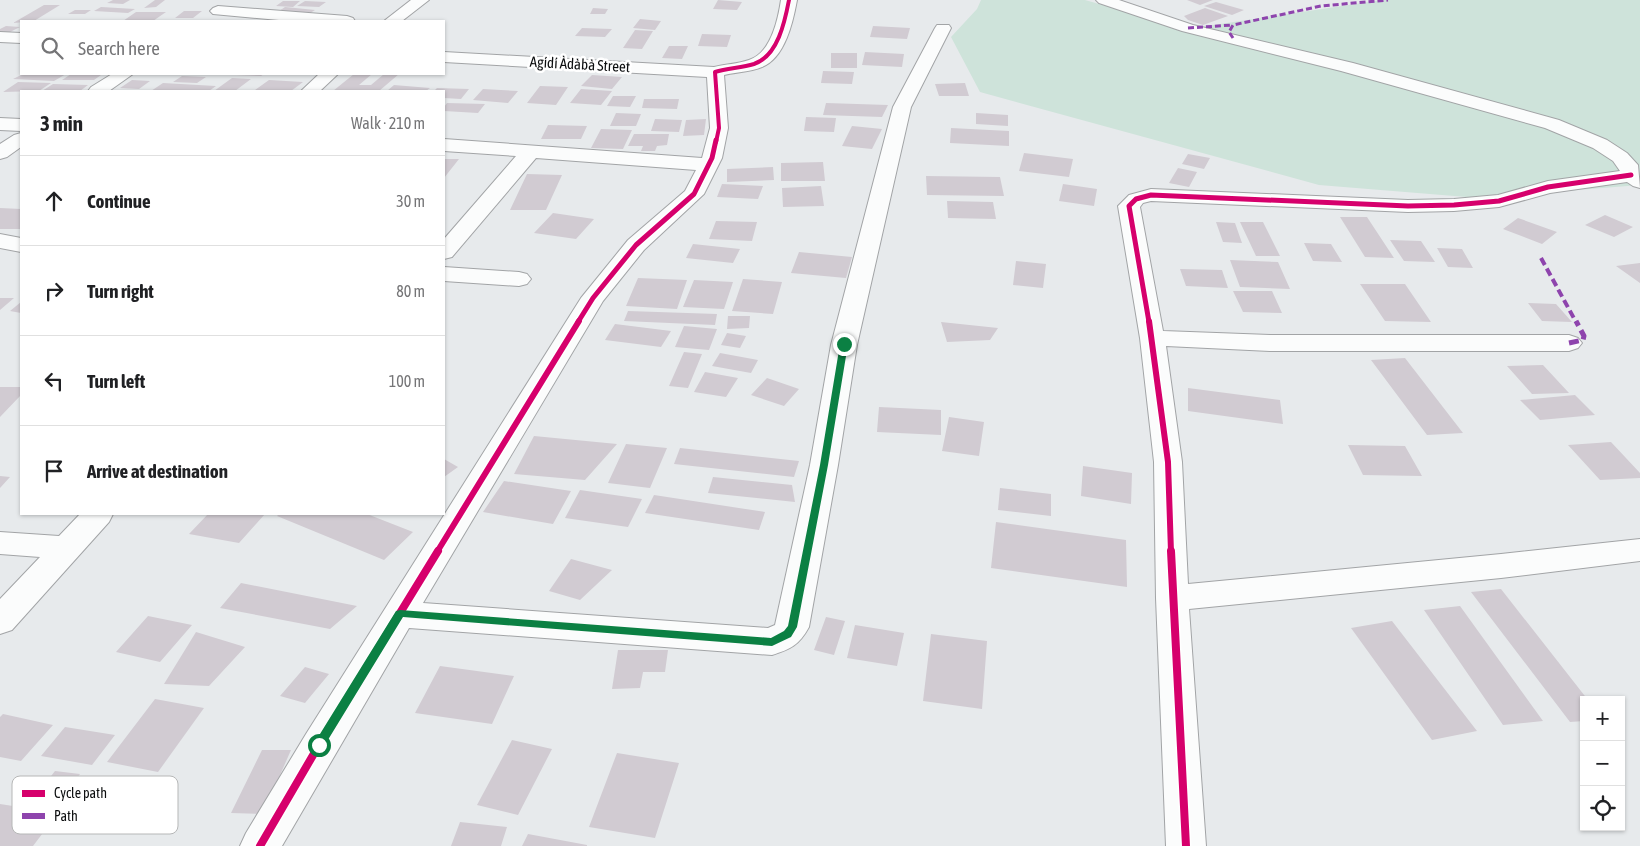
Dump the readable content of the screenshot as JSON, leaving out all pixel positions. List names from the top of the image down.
{
  "streets": {
    "street": ["Agídí Àdàbà Street"]
  },
  "legend": ["Cycle path", "Path"],
  "page": {
    "search": "Search here",
    "heading": ["3 min", "Walk · 210 m"],
    "list": [
      ["Continue", "30 m"],
      ["Turn right", "80 m"],
      ["Turn left", "100 m"],
      "Arrive at destination"
    ],
    "map_buttons": ["+", "−"]
  }
}
